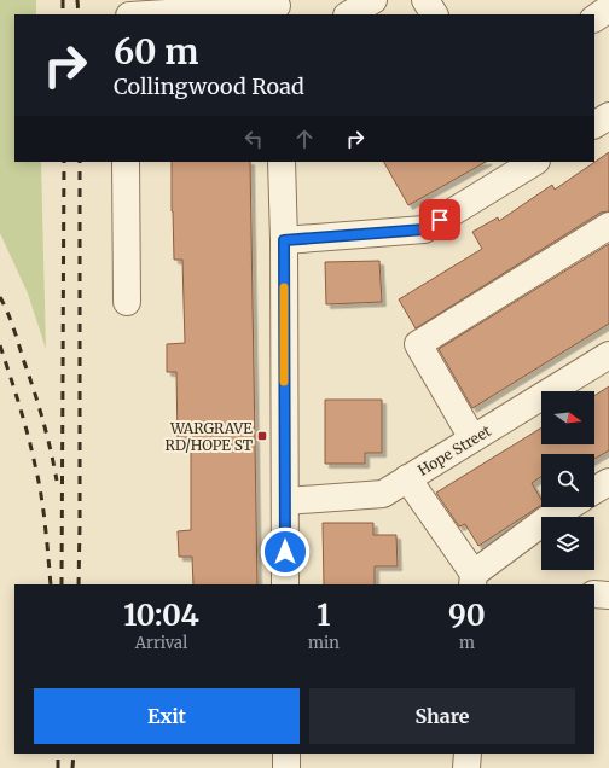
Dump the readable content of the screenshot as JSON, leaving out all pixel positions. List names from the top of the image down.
{
  "streets": {
    "street": ["Hope Street"]
  },
  "places": {
    "transit": ["WARGRAVE RD/HOPE ST"]
  },
  "north": "right",
  "page": {
    "turn": ["60 m", "Collingwood Road"],
    "eta": [
      "10:04",
      "Arrival",
      "1",
      "min",
      "90",
      "m"
    ],
    "buttons": ["Exit", "Share"]
  }
}
